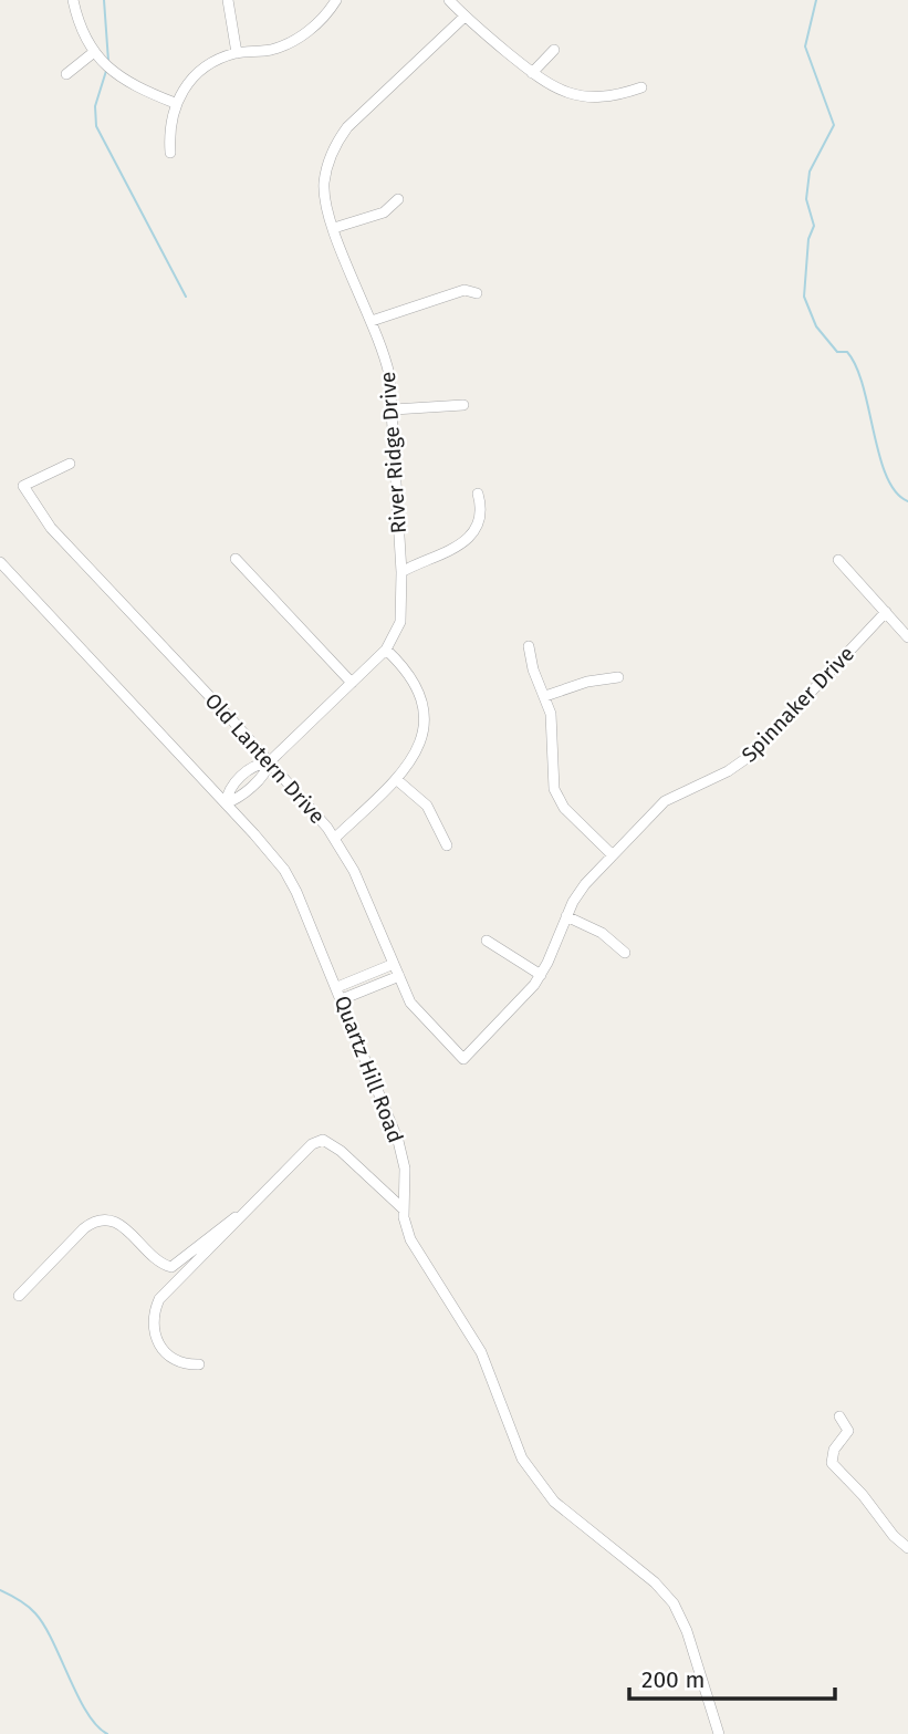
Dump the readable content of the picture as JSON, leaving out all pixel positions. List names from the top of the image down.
{
  "streets": {
    "street": [
      "River Ridge Drive",
      "Spinnaker Drive",
      "Old Lantern Drive",
      "Quartz Hill Road"
    ]
  },
  "crossings": [
    ["River Ridge Drive", "Old Lantern Drive"],
    ["River Ridge Drive", "Quartz Hill Road"],
    ["Spinnaker Drive", "Old Lantern Drive"]
  ],
  "scale_bar": "200 m"
}
